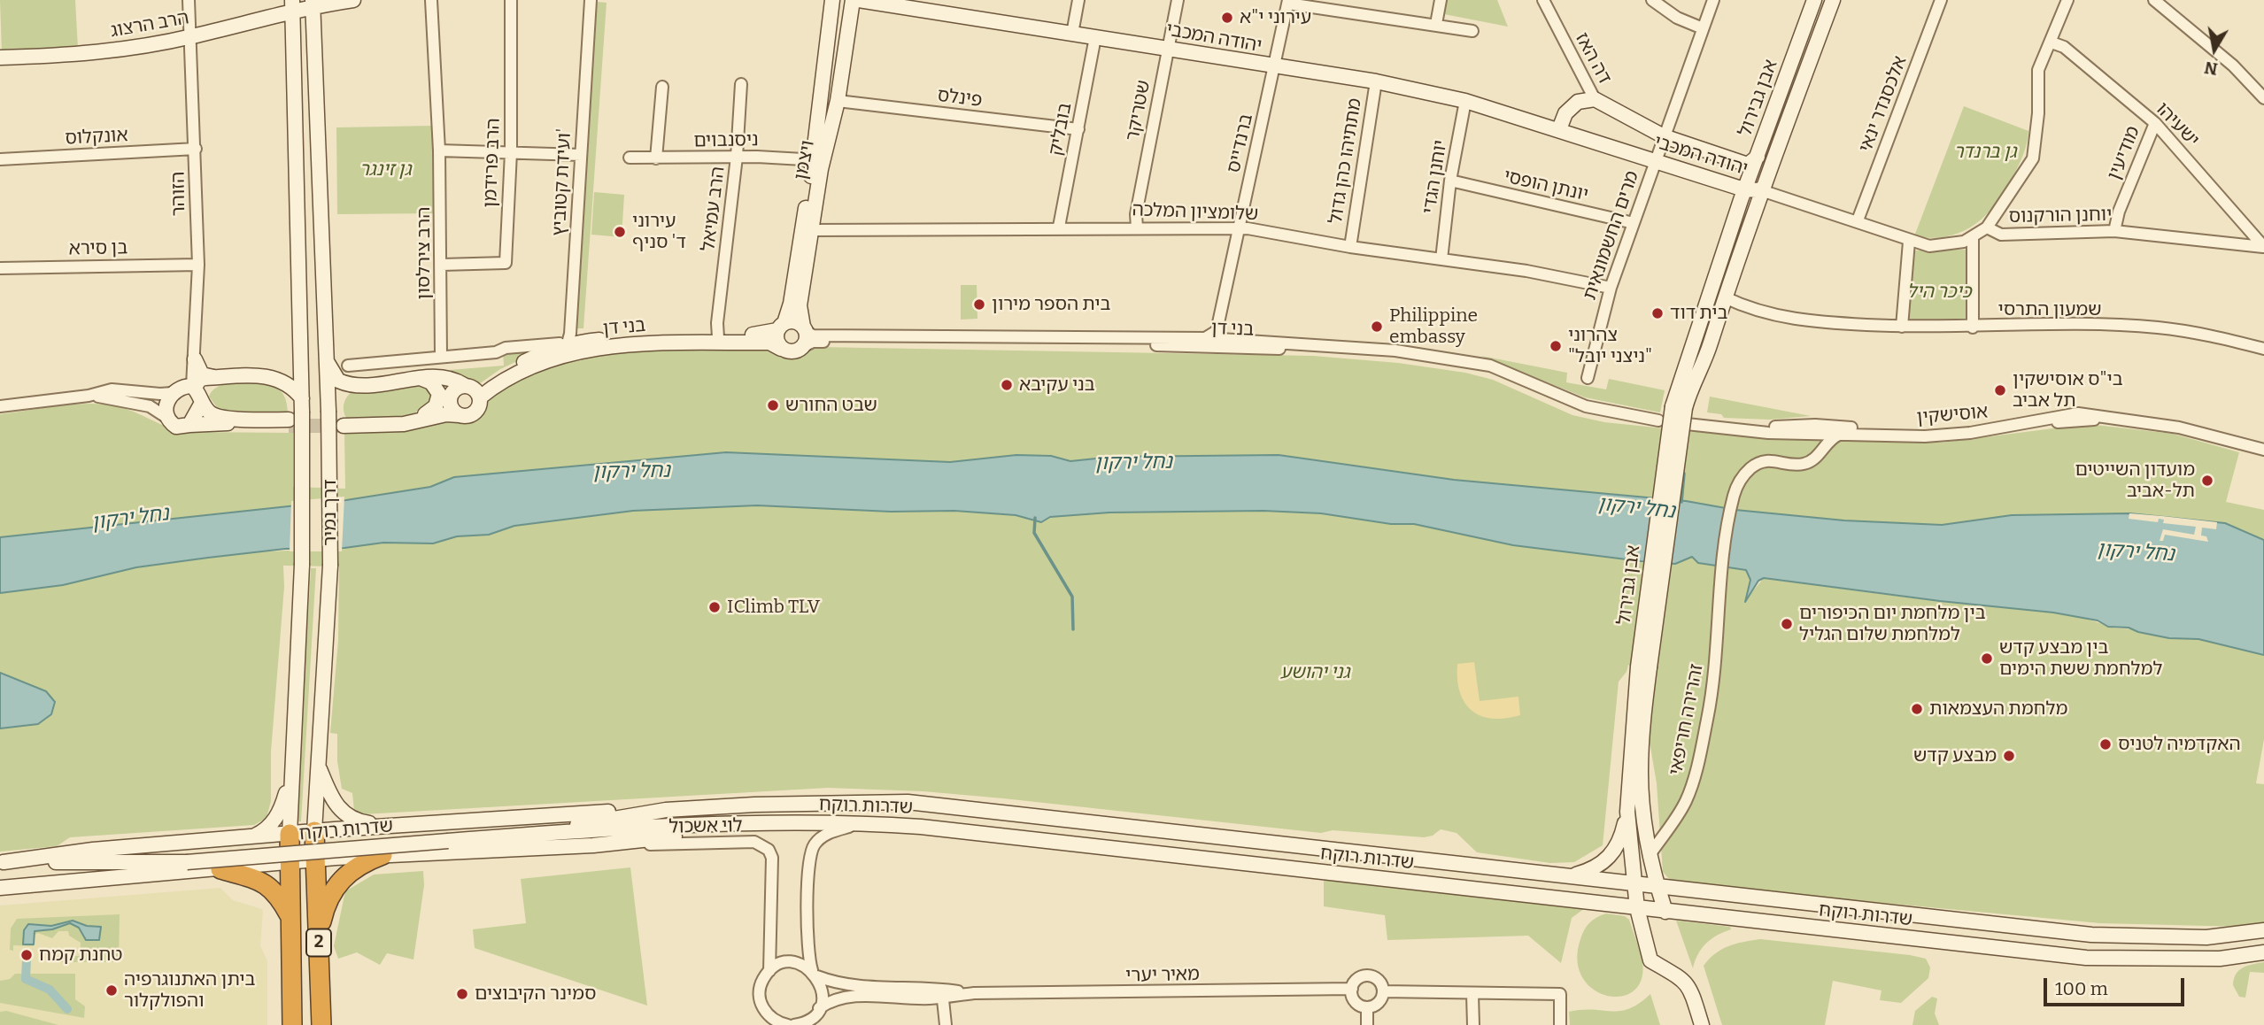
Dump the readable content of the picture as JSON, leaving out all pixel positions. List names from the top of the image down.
{
  "streets": {
    "highway": ["דרך נמיר", "2"],
    "main road": [
      "הרב הרצוג",
      "יהודה המכבי",
      "אבן גבירול",
      "ויצמן",
      "בני דן",
      "שדרות רוקח"
    ],
    "street": [
      "דה האז",
      "פינלס",
      "אלכסנדר ינאי",
      "שטריקר",
      "ישעיהו",
      "בובליק",
      "אונקלוס",
      "ניסנבוים",
      "ברנדייס",
      "מודיעין",
      "מתתיהו כהן גדול",
      "הרב פרידמן",
      "יוחנן הגדי",
      "ועידת קטוביץ'",
      "יונתן הופסי",
      "הזוהר",
      "הרב עמיאל",
      "שלומציון המלכה",
      "יוחנן הורקנוס",
      "מרים החשמונאית",
      "בן סירא",
      "הרב צירלסון",
      "שמעון התרסי",
      "אוסישקין",
      "זהרירה חריפאי",
      "לוי אשכול",
      "מאיר יערי"
    ]
  },
  "crossings": [
    ["הרב הרצוג", "הזוהר"],
    ["הרב הרצוג", "דרך נמיר"],
    ["יהודה המכבי", "דה האז"],
    ["יהודה המכבי", "אבן גבירול"],
    ["יהודה המכבי", "שטריקר"],
    ["יהודה המכבי", "בובליק"],
    ["יהודה המכבי", "ברנדייס"],
    ["יהודה המכבי", "מתתיהו כהן גדול"],
    ["יהודה המכבי", "יוחנן הגדי"],
    ["יהודה המכבי", "יוחנן הורקנוס"],
    ["יהודה המכבי", "מרים החשמונאית"],
    ["פינלס", "בובליק"],
    ["פינלס", "ויצמן"],
    ["אבן גבירול", "יוחנן הורקנוס"],
    ["אבן גבירול", "שמעון התרסי"],
    ["אבן גבירול", "זהרירה חריפאי"],
    ["אבן גבירול", "שדרות רוקח"],
    ["אלכסנדר ינאי", "יוחנן הורקנוס"],
    ["שטריקר", "שלומציון המלכה"],
    ["ישעיהו", "מודיעין"],
    ["ישעיהו", "יוחנן הורקנוס"],
    ["בובליק", "שלומציון המלכה"],
    ["אונקלוס", "הזוהר"],
    ["ניסנבוים", "ויצמן"],
    ["ניסנבוים", "הרב עמיאל"],
    ["ברנדייס", "שלומציון המלכה"],
    ["ברנדייס", "בני דן"],
    ["מודיעין", "יוחנן הורקנוס"],
    ["ויצמן", "שלומציון המלכה"],
    ["ויצמן", "בני דן"],
    ["מתתיהו כהן גדול", "שלומציון המלכה"],
    ["הרב פרידמן", "הרב צירלסון"],
    ["יוחנן הגדי", "יונתן הופסי"],
    ["יוחנן הגדי", "שלומציון המלכה"],
    ["ועידת קטוביץ'", "בני דן"],
    ["יונתן הופסי", "מרים החשמונאית"],
    ["הזוהר", "בן סירא"],
    ["הרב עמיאל", "בני דן"],
    ["שלומציון המלכה", "מרים החשמונאית"],
    ["הרב צירלסון", "בני דן"],
    ["לוי אשכול", "מאיר יערי"]
  ],
  "water": ["נחל ירקון"],
  "parks": [
    "גן ברנדר",
    "גן זינגר",
    "כיכר היל",
    "גני יהושע"
  ],
  "places": [
    "עירוני י\"א",
    "עירוני ד' סניף",
    "בית הספר מירון",
    "בית דוד",
    "Philippine embassy",
    "צהרוני \"ניצני יובל\"",
    "בני עקיבא",
    "בי\"ס אוסישקין תל אביב",
    "שבט החורש",
    "מועדון השייטים תל-אביב",
    "IClimb TLV",
    "בין מלחמת יום הכיפורים למלחמת שלום הגליל",
    "בין מבצע קדש למלחמת ששת הימים",
    "מלחמת העצמאות",
    "האקדמיה לטניס",
    "מבצע קדש",
    "טחנת קמח",
    "ביתן האתנוגרפיה והפולקלור",
    "סמינר הקיבוצים"
  ],
  "scale_bar": "100 m",
  "north": "bottom"
}
